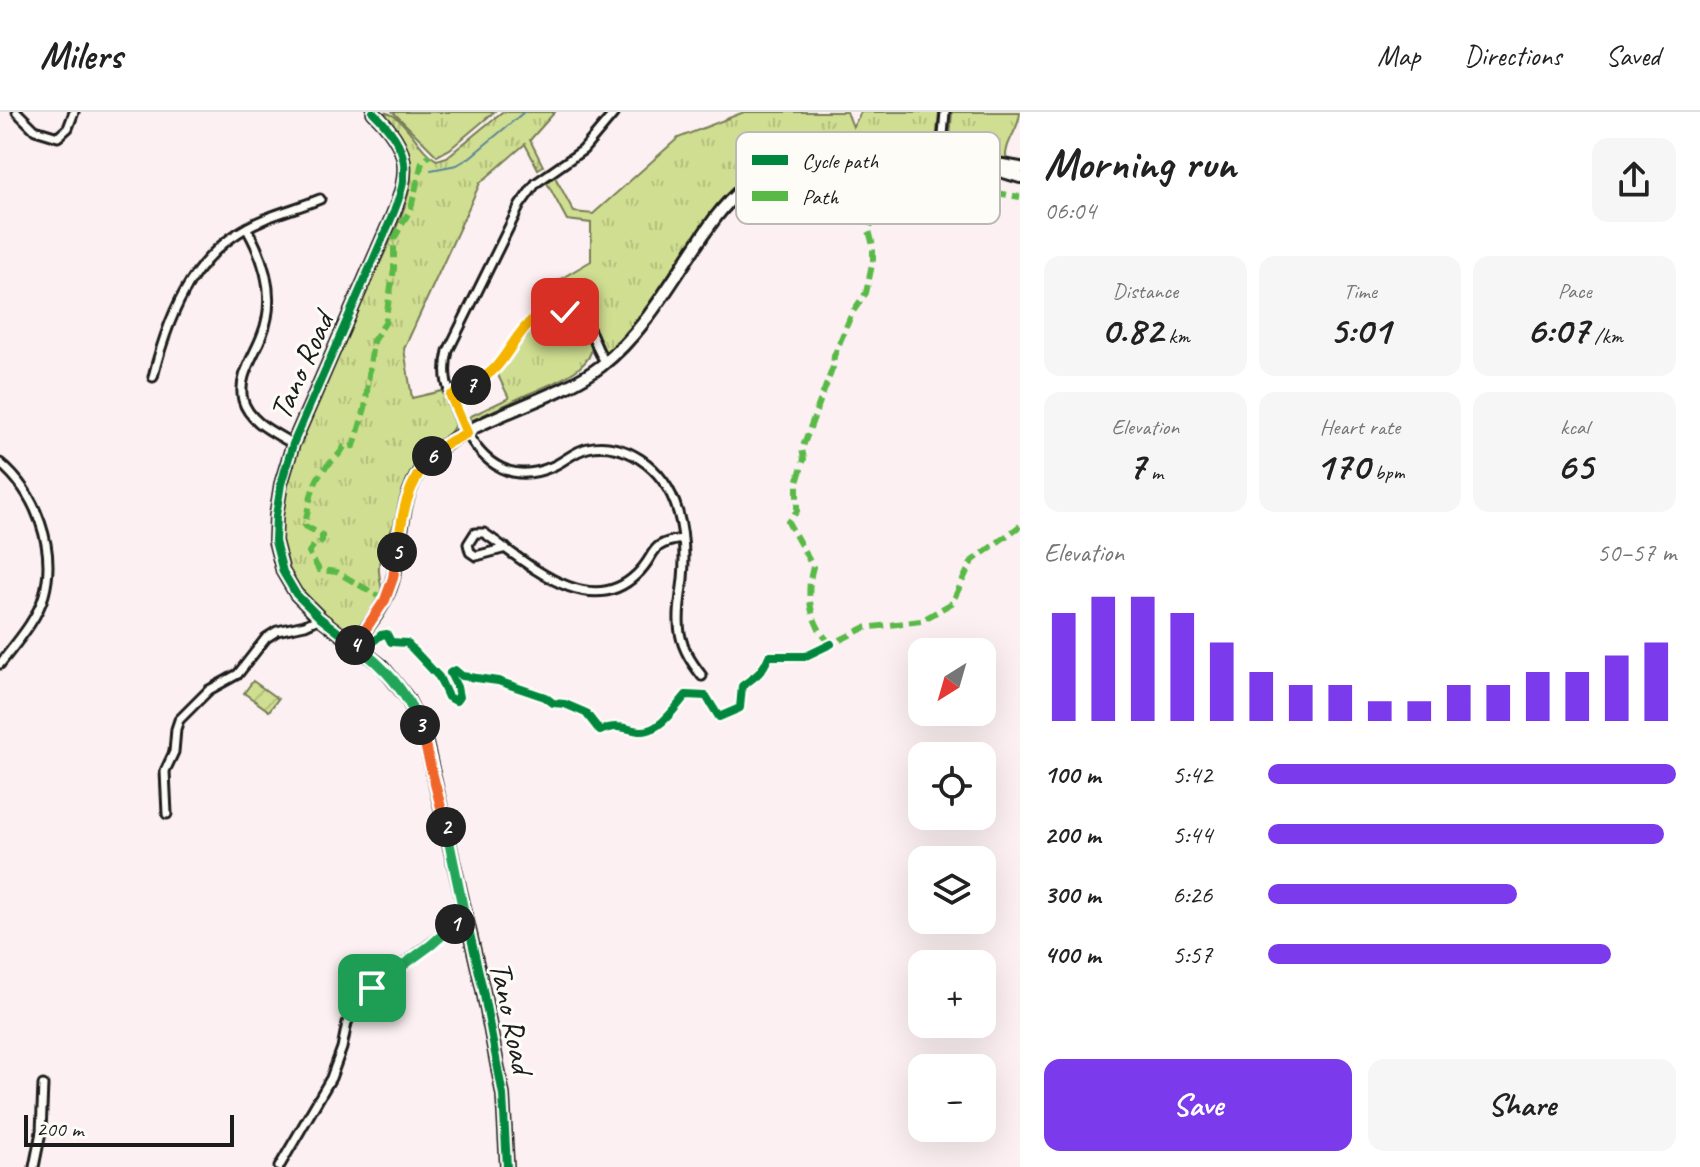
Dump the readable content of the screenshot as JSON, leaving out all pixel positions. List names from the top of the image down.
{
  "streets": {
    "street": ["Tano Road"]
  },
  "legend": ["Cycle path", "Path"],
  "scale_bar": "200 m",
  "north": "bottom left",
  "page": {
    "header": "Milers",
    "nav": ["Map", "Directions", "Saved"],
    "heading": ["Morning run", "06:04"],
    "stats": [
      ["Distance", "0.82 km"],
      ["Time", "5:01"],
      ["Pace", "6:07 /km"],
      ["Elevation", "7 m"],
      ["Heart rate", "170 bpm"],
      ["kcal", "65"]
    ],
    "pins": [
      "7",
      "6",
      "5",
      "4",
      "3",
      "2",
      "1"
    ],
    "chart": ["Elevation", "50–57 m"],
    "map_buttons": ["+", "−"],
    "list": [
      {
        "name": "100 m",
        "note": "5:42"
      },
      {
        "name": "200 m",
        "note": "5:44"
      },
      {
        "name": "300 m",
        "note": "6:26"
      },
      {
        "name": "400 m",
        "note": "5:57"
      }
    ],
    "buttons": ["Save", "Share"],
    "scale": "200 m"
  }
}
